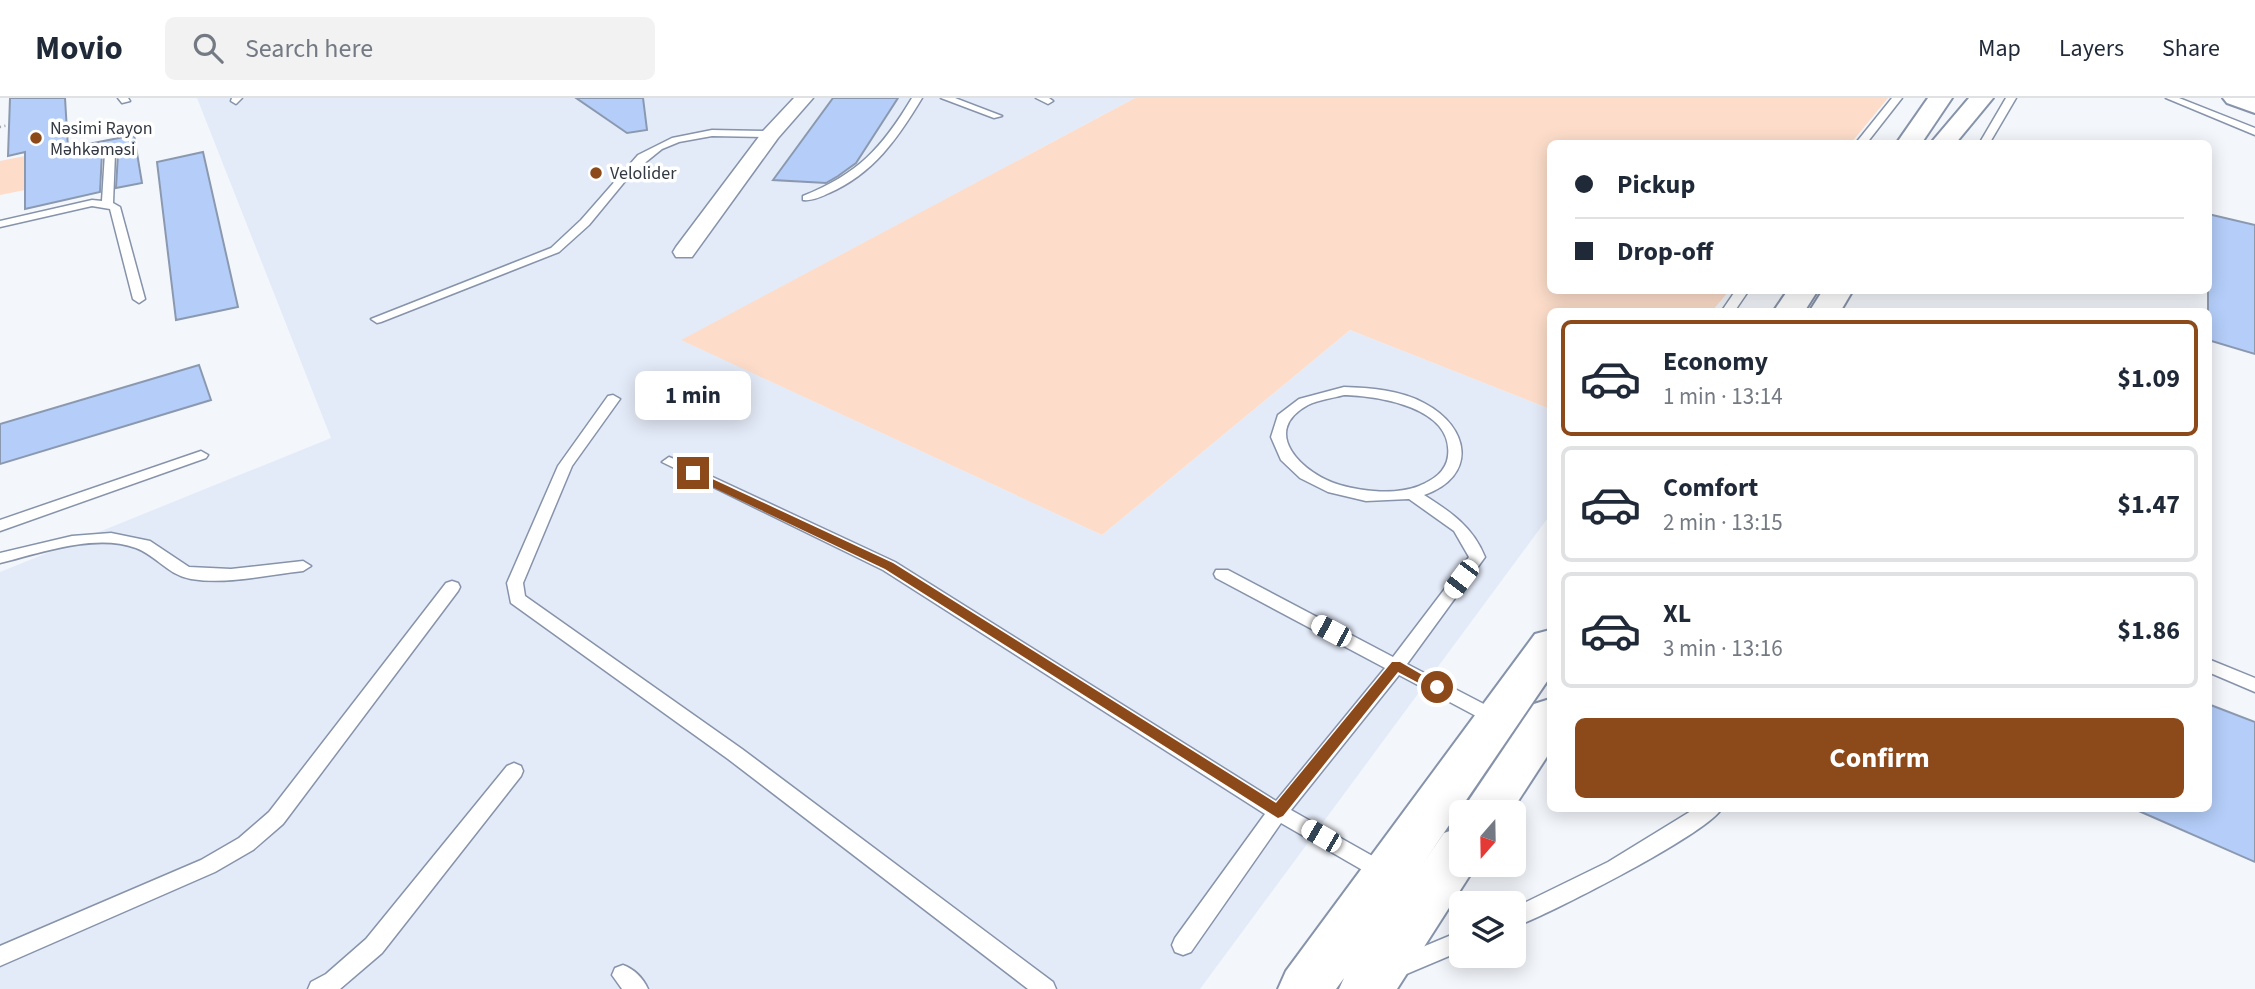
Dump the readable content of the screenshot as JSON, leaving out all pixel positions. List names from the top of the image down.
{
  "places": ["Nəsimi Rayon Məhkəməsi", "Velolider"],
  "north": "bottom",
  "page": {
    "header": "Movio",
    "search": "Search here",
    "nav": ["Map", "Layers", "Share"],
    "banner": ["Pickup", "Drop-off"],
    "list": [
      {
        "name": "Economy",
        "note": "1 min · 13:14",
        "value": "$1.09"
      },
      {
        "name": "Comfort",
        "note": "2 min · 13:15",
        "value": "$1.47"
      },
      {
        "name": "XL",
        "note": "3 min · 13:16",
        "value": "$1.86"
      }
    ],
    "bubble": "1 min",
    "buttons": "Confirm"
  }
}
